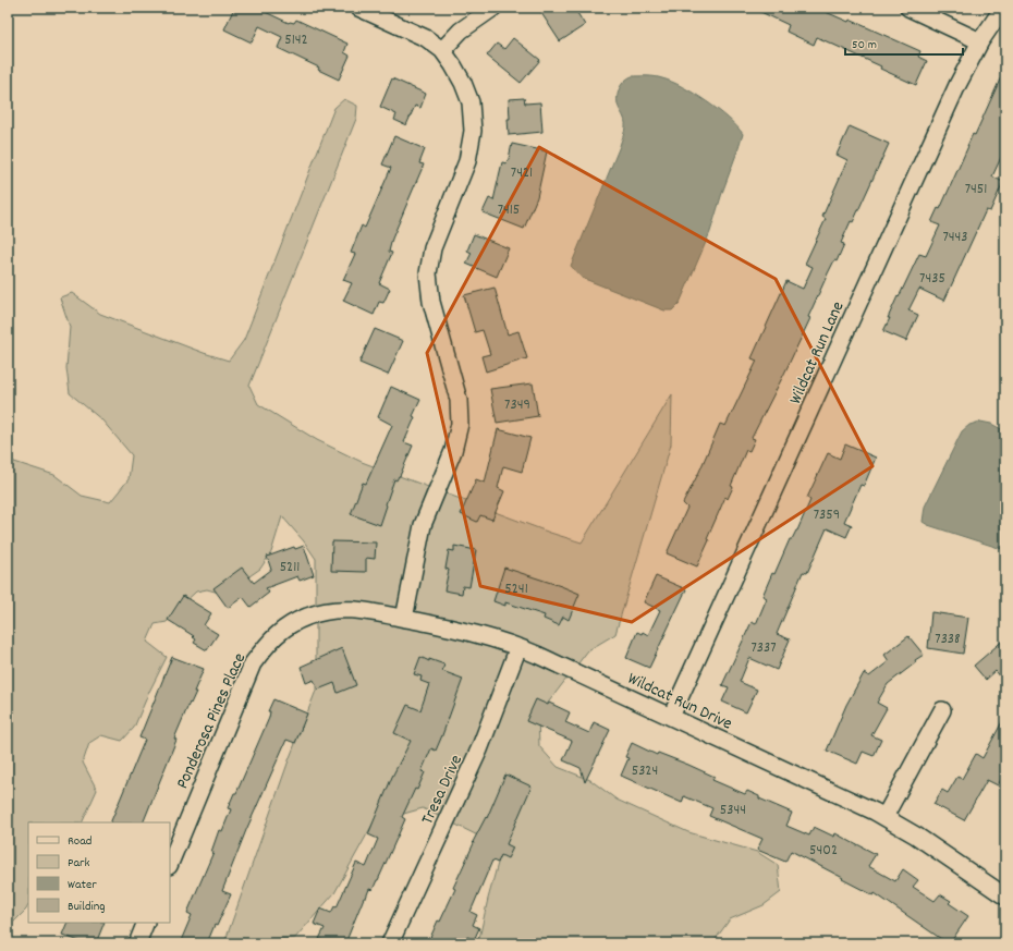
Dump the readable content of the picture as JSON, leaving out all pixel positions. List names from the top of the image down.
{
  "streets": {
    "street": [
      "Wildcat Run Lane",
      "Wildcat Run Drive",
      "Ponderosa Pines Place",
      "Tresa Drive"
    ]
  },
  "crossings": [
    ["Wildcat Run Lane", "Wildcat Run Drive"],
    ["Wildcat Run Drive", "Ponderosa Pines Place"],
    ["Wildcat Run Drive", "Tresa Drive"]
  ],
  "house_numbers": [
    "5142",
    "7421",
    "7451",
    "7415",
    "7443",
    "7435",
    "7349",
    "7359",
    "5211",
    "5241",
    "7338",
    "7337",
    "5324",
    "5344",
    "5402"
  ],
  "legend": [
    "Road",
    "Park",
    "Water",
    "Building"
  ],
  "scale_bar": "50 m"
}
